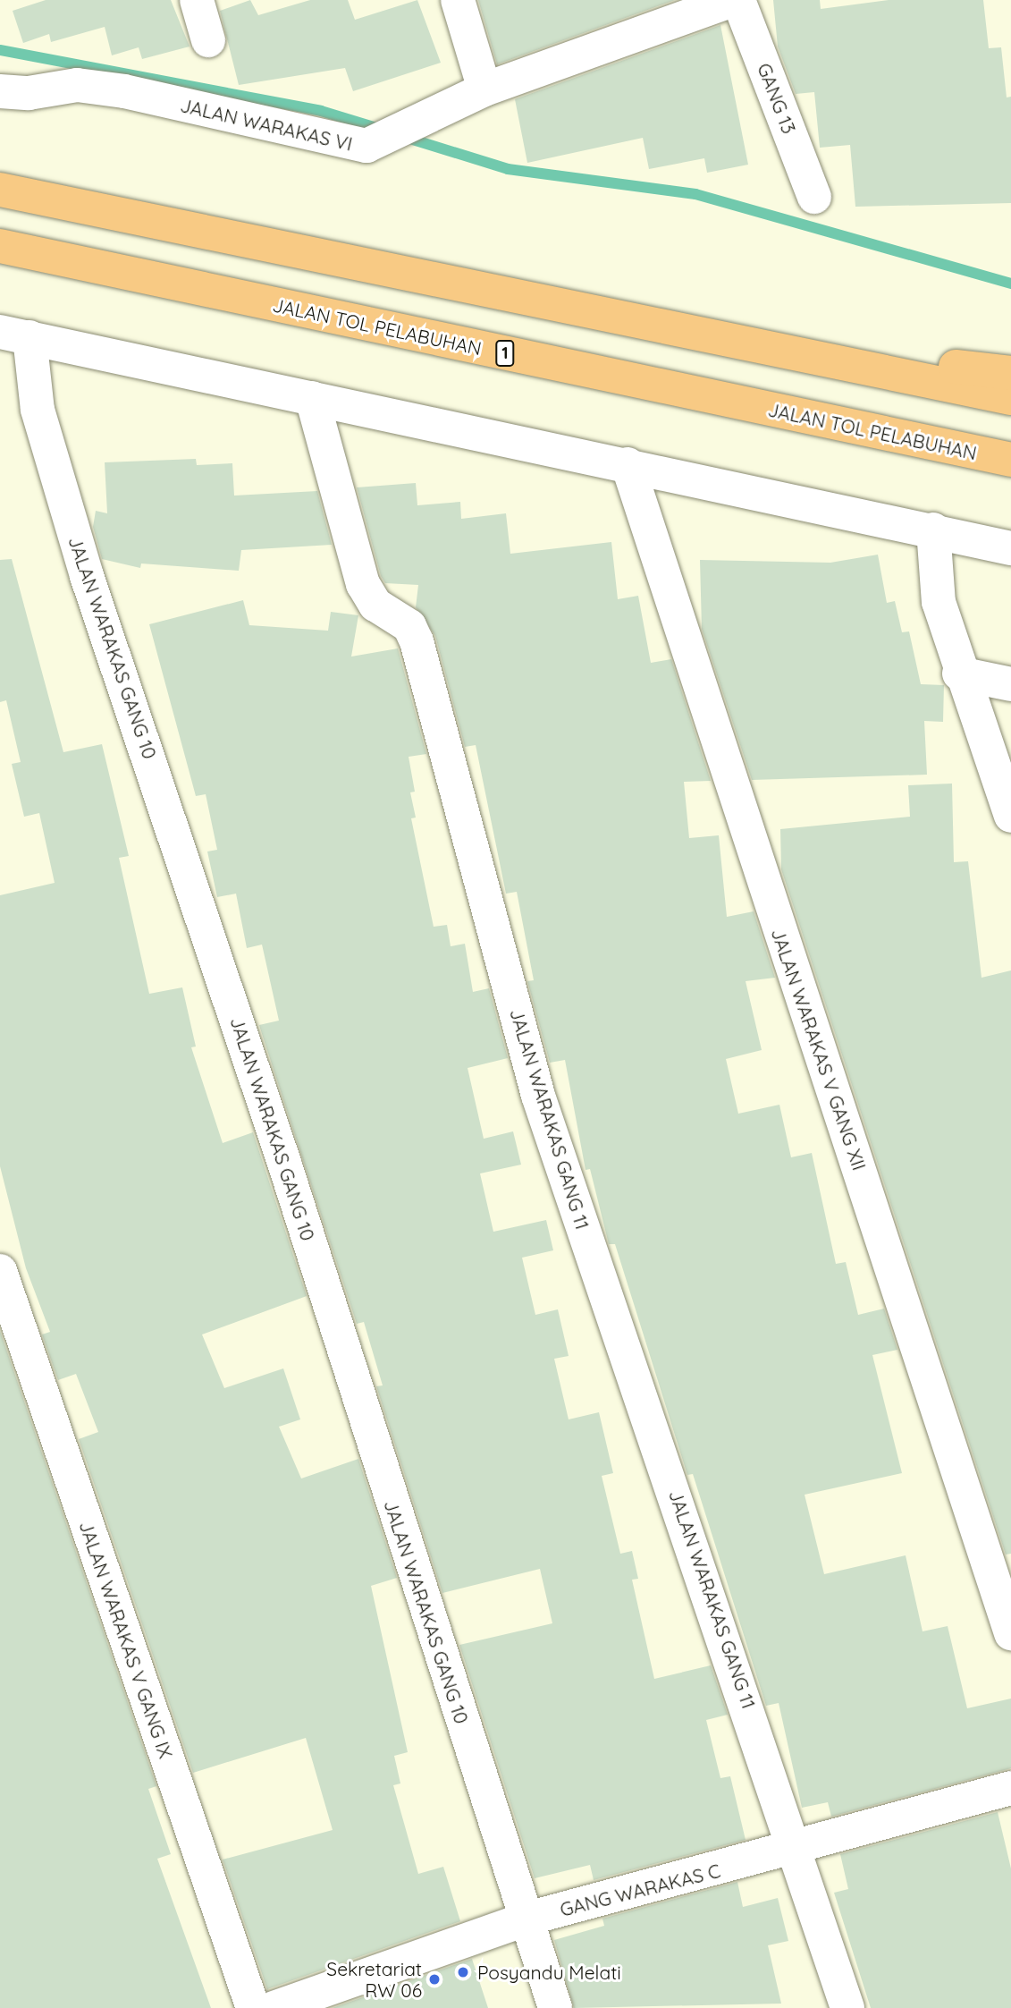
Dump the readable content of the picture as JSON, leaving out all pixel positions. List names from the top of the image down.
{
  "streets": {
    "highway": ["JALAN TOL PELABUHAN", "1"],
    "street": [
      "GANG 13",
      "JALAN WARAKAS VI",
      "JALAN WARAKAS GANG 10",
      "JALAN WARAKAS V GANG XII",
      "JALAN WARAKAS GANG 11",
      "JALAN WARAKAS V GANG IX",
      "GANG WARAKAS C"
    ]
  },
  "crossings": [
    ["JALAN WARAKAS GANG 10", "GANG WARAKAS C"],
    ["JALAN WARAKAS GANG 11", "GANG WARAKAS C"]
  ],
  "places": ["Posyandu Melati", "Sekretariat RW 06"]
}
